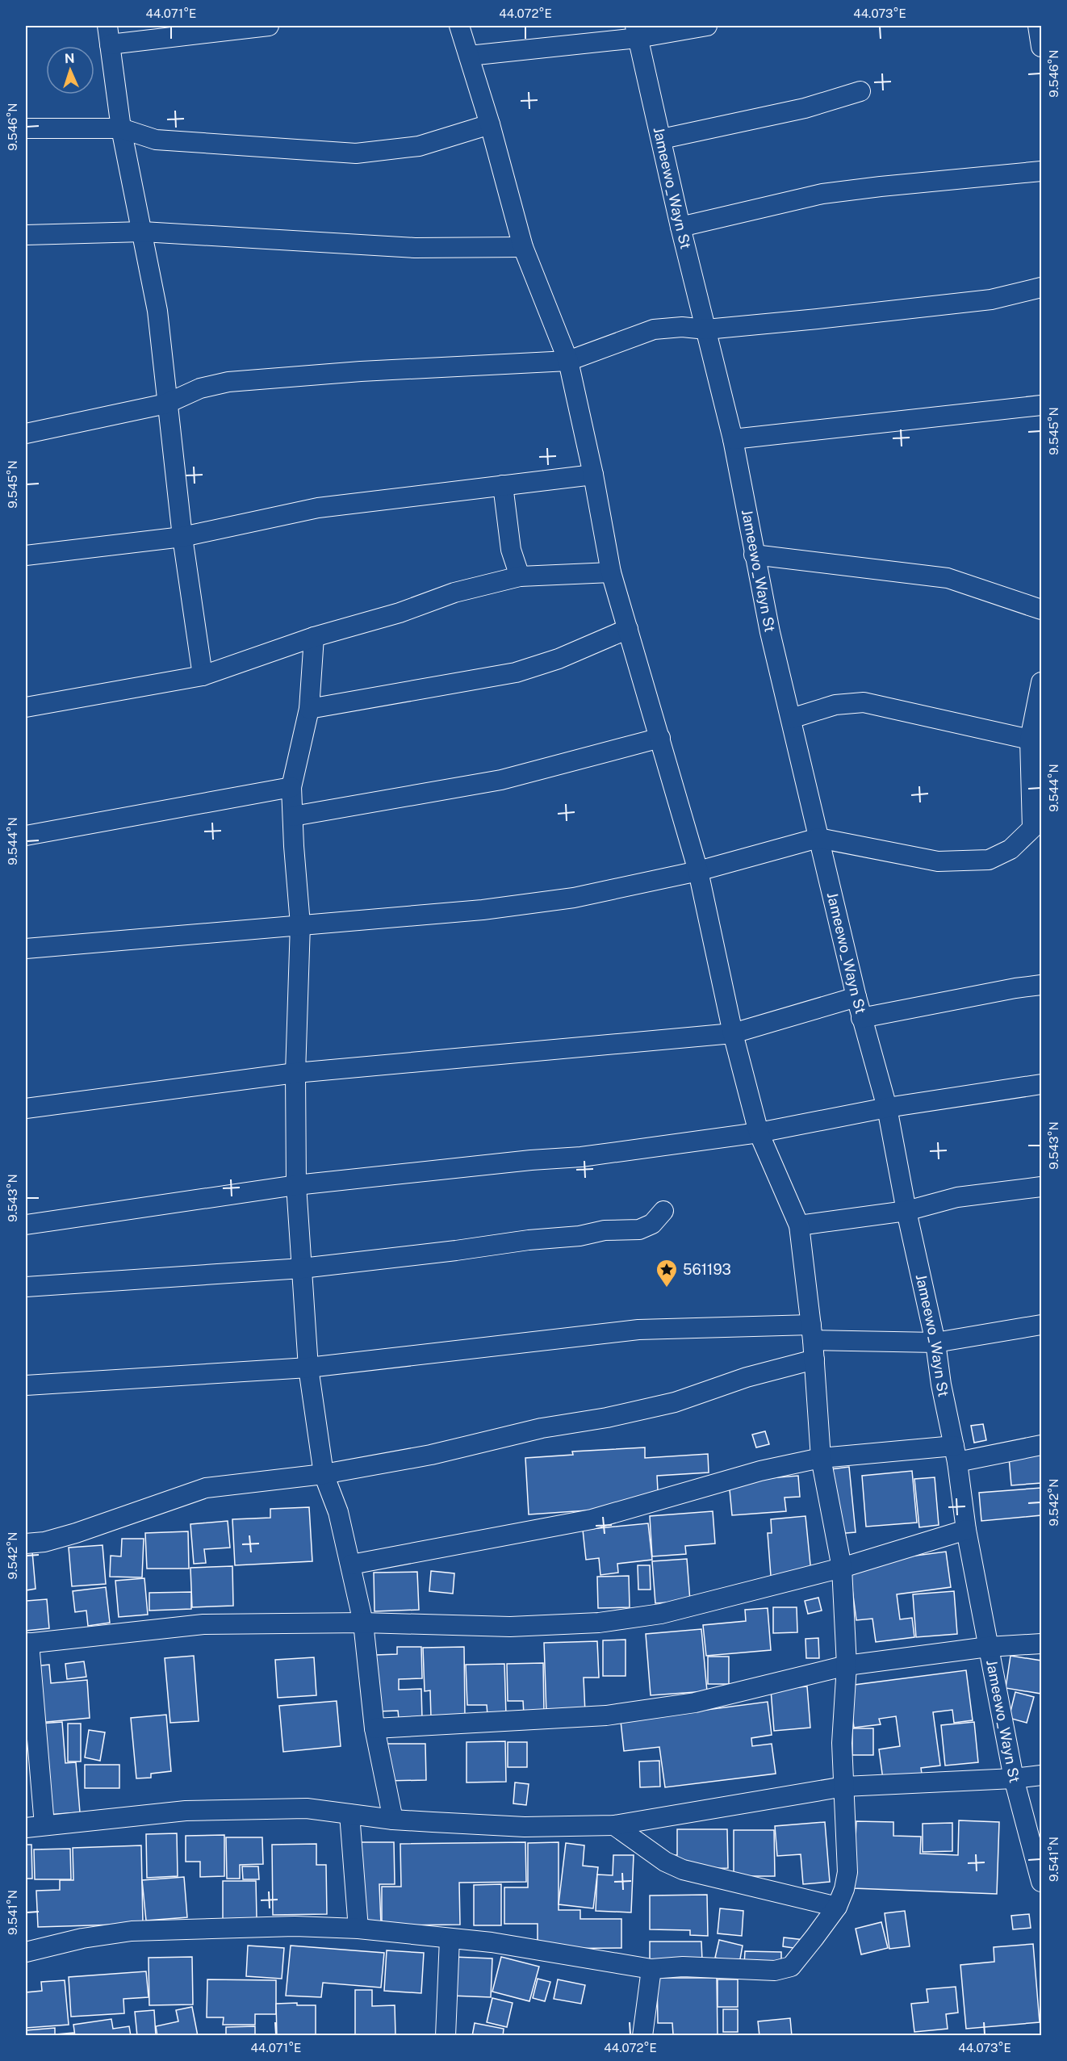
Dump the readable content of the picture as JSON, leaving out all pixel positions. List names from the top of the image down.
{
  "streets": {
    "street": ["Jameewo_Wayn St"]
  },
  "places": {
    "place": ["561193"]
  },
  "north": "top",
  "coordinates": [
    "44.071°E",
    "44.072°E",
    "44.073°E",
    "9.546°N",
    "9.545°N",
    "9.544°N",
    "9.543°N",
    "9.542°N",
    "9.541°N"
  ]
}
